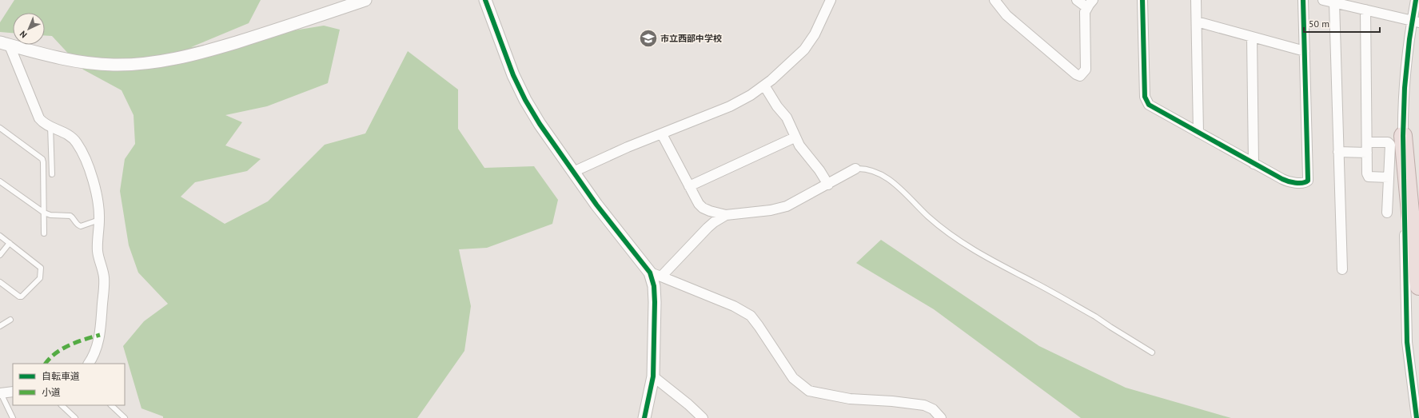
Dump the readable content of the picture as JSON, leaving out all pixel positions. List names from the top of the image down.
{
  "places": {
    "school or university": ["市立西部中学校"]
  },
  "legend": ["自転車道", "小道"],
  "scale_bar": "50 m",
  "north": "bottom left"
}
